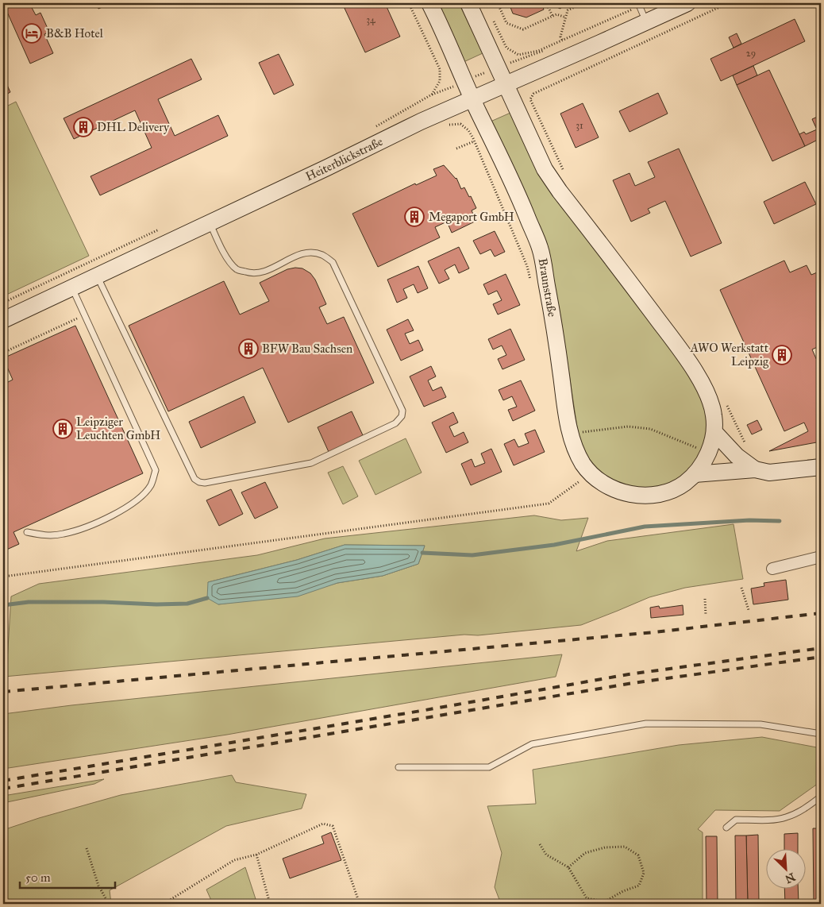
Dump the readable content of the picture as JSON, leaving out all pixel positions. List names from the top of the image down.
{
  "streets": {
    "main road": ["Heiterblickstraße", "Braunstraße"]
  },
  "crossings": [
    ["Heiterblickstraße", "Braunstraße"]
  ],
  "places": {
    "hotel": ["B&B Hotel"],
    "building": [
      "DHL Delivery",
      "Megaport GmbH",
      "BFW Bau Sachsen",
      "AWO Werkstatt Leipzig",
      "Leipziger Leuchten GmbH"
    ]
  },
  "house_numbers": ["34", "29", "31"],
  "scale_bar": "50 m",
  "north": "bottom right"
}
